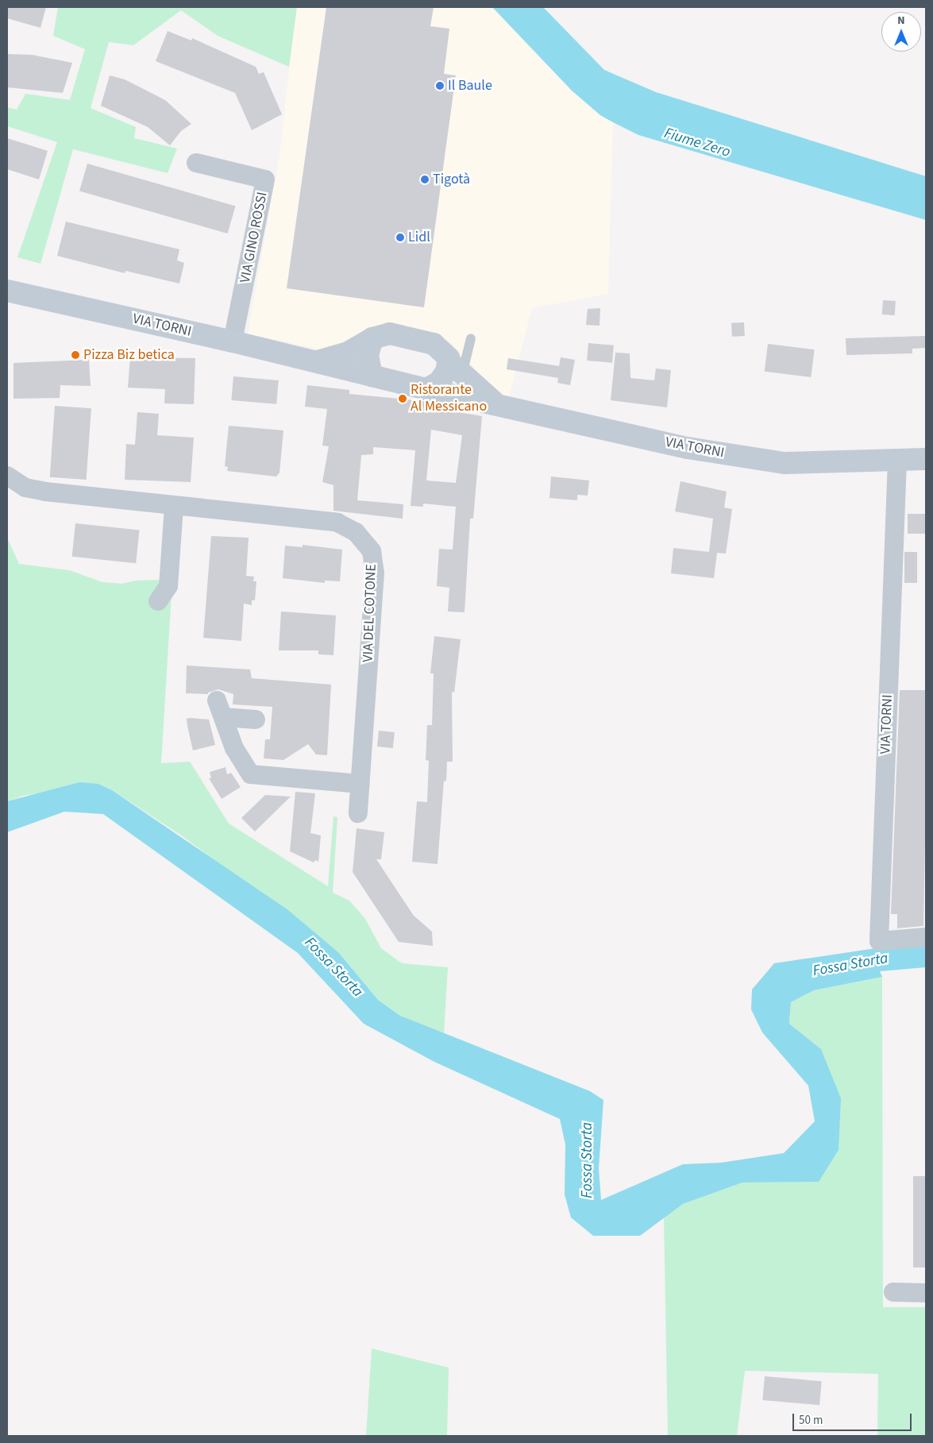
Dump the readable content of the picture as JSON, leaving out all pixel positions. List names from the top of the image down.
{
  "streets": {
    "main road": ["VIA TORNI"],
    "street": ["VIA GINO ROSSI", "VIA DEL COTONE"]
  },
  "crossings": [
    ["VIA GINO ROSSI", "VIA TORNI"]
  ],
  "water": ["Fiume Zero", "Fossa Storta"],
  "places": [
    "Il Baule",
    "Tigotà",
    "Lidl",
    "Pizza Biz betica",
    "Ristorante Al Messicano"
  ],
  "scale_bar": "50 m",
  "north": "top"
}
